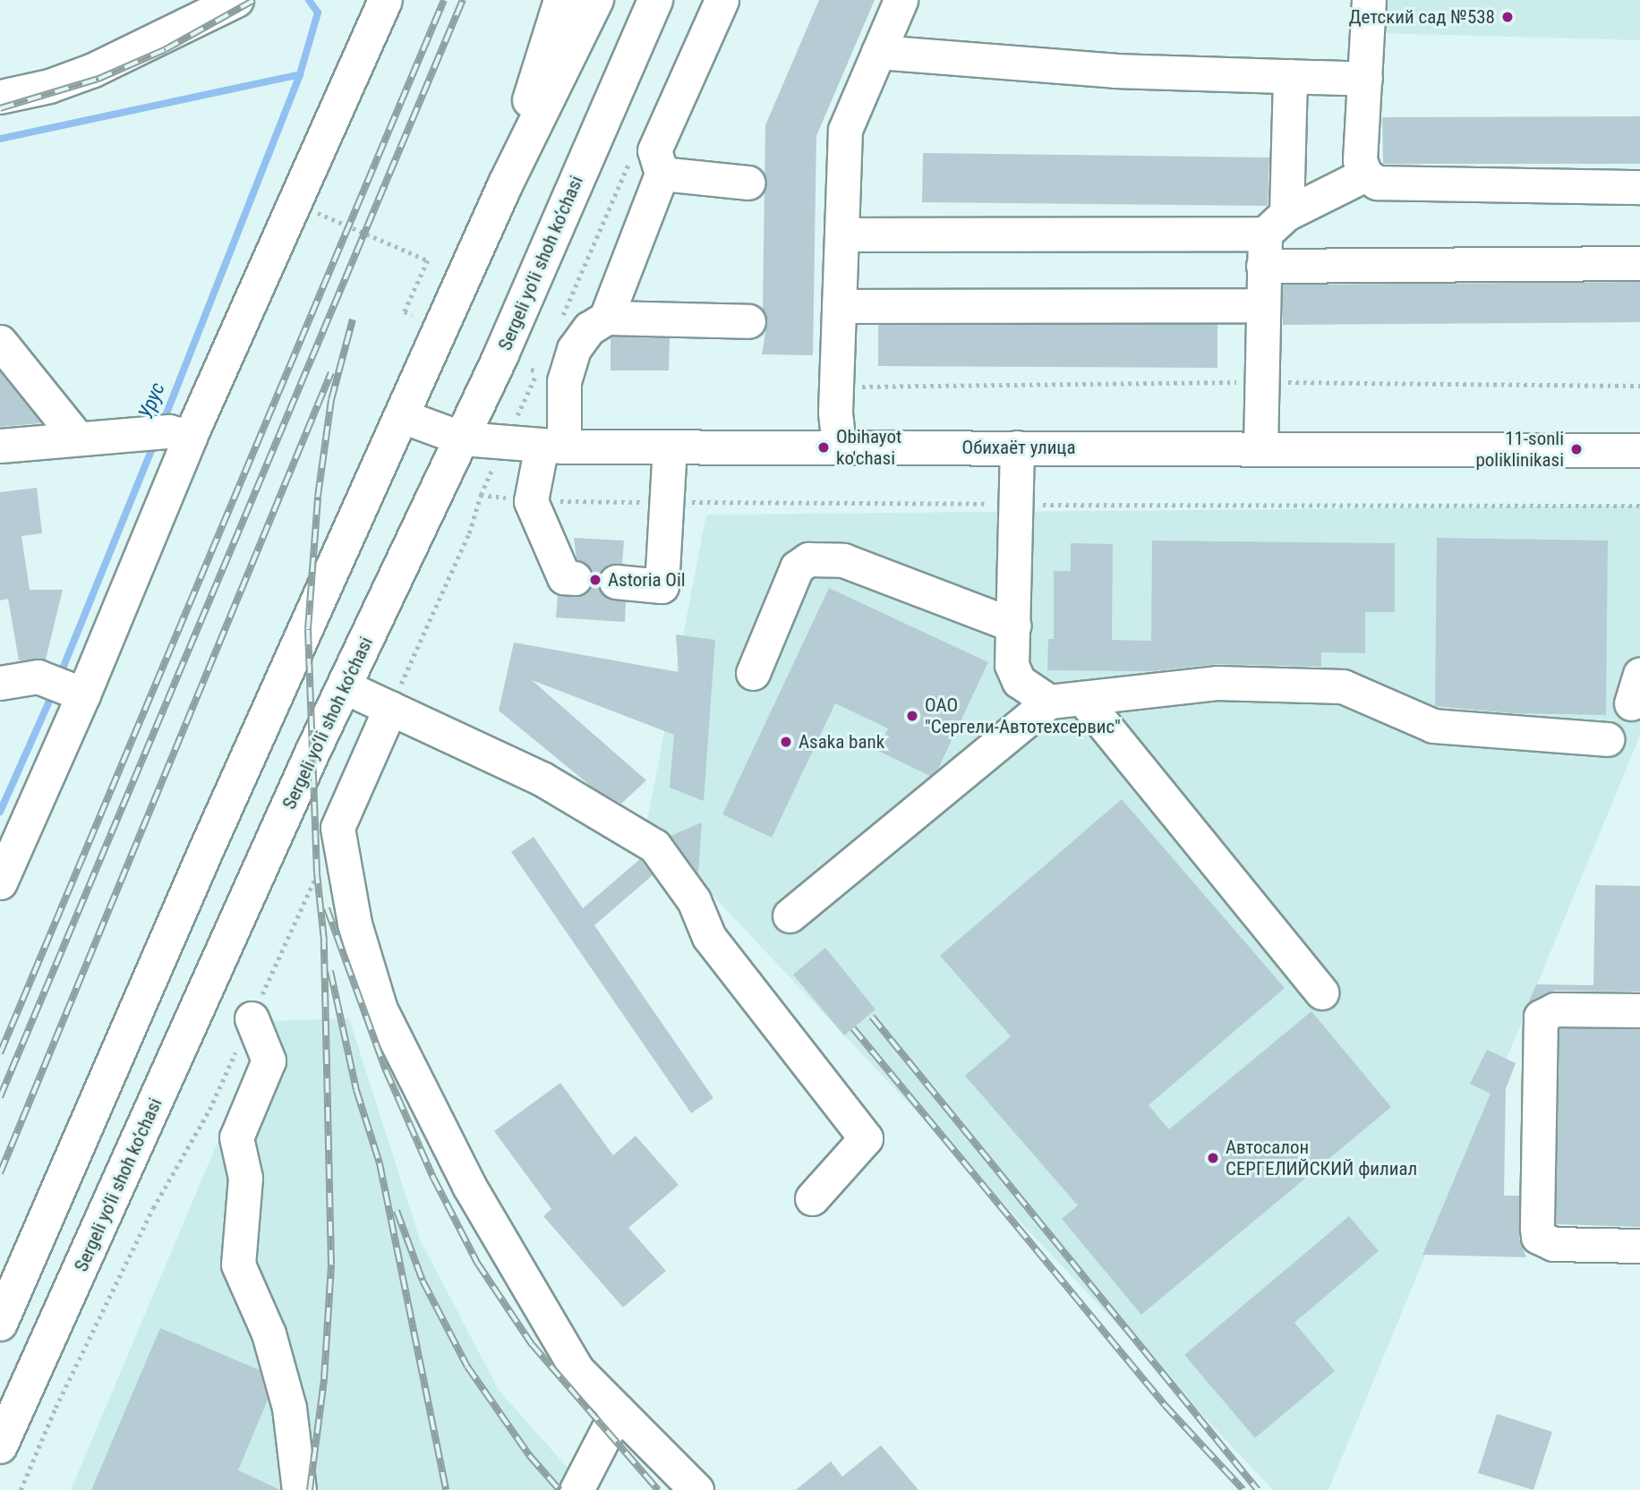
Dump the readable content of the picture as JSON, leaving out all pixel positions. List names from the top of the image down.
{
  "streets": {
    "main road": ["Sergeli yo‘li shoh ko‘chasi"],
    "street": ["Обихаёт улица"]
  },
  "crossings": [
    ["Sergeli yo‘li shoh ko‘chasi", "Обихаёт улица"]
  ],
  "water": ["Урус"],
  "places": [
    "Детский сад №538",
    "Obihayot ko'chasi",
    "11-sonli poliklinikasi",
    "Astoria Oil",
    "ОАО \"Сергели-Автотехсервис\"",
    "Asaka bank",
    "Автосалон СЕРГЕЛИЙСКИЙ филиал"
  ]
}
